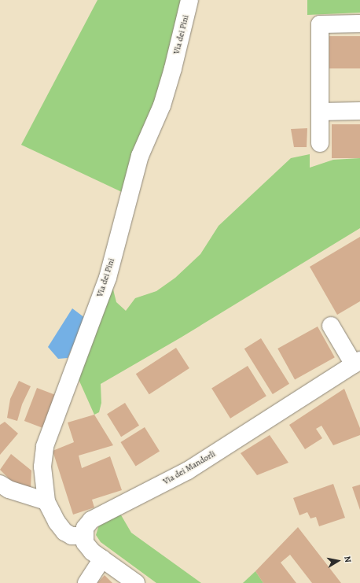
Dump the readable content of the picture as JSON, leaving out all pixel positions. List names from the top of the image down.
{
  "streets": {
    "street": ["Via dei Pini", "Via dei Mandorli"]
  },
  "crossings": [
    ["Via dei Pini", "Via dei Mandorli"]
  ],
  "north": "right"
}
